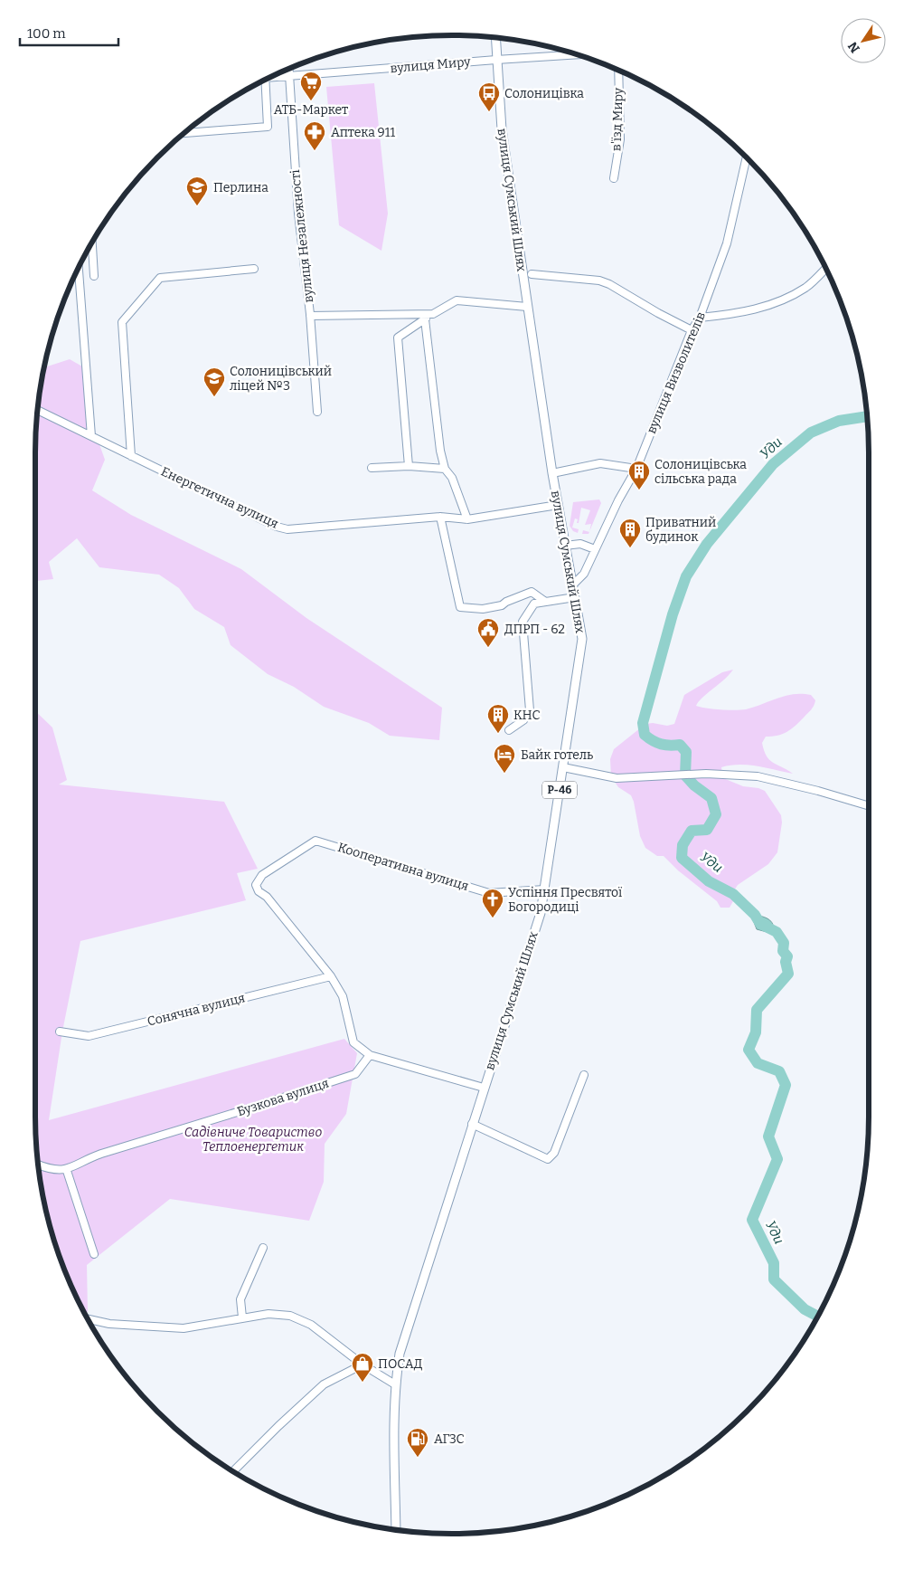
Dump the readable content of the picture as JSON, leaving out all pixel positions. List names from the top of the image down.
{
  "streets": {
    "main road": ["вулиця Сумський Шлях", "Р-46"],
    "street": [
      "вулиця Миру",
      "в'їзд Миру",
      "вулиця Незалежності",
      "вулиця Визволителів",
      "Енергетична вулиця",
      "Кооперативна вулиця",
      "Сонячна вулиця",
      "Бузкова вулиця"
    ]
  },
  "crossings": [
    ["вулиця Миру", "вулиця Сумський Шлях"],
    ["вулиця Миру", "вулиця Незалежності"],
    ["вулиця Сумський Шлях", "вулиця Визволителів"],
    ["вулиця Сумський Шлях", "Енергетична вулиця"],
    ["вулиця Сумський Шлях", "Кооперативна вулиця"],
    ["Кооперативна вулиця", "Сонячна вулиця"]
  ],
  "water": ["Уди"],
  "parks": ["Садівниче Товариство Теплоенергетик"],
  "places": {
    "supermarket": ["АТБ-Маркет"],
    "bus stop": ["Солоницівка"],
    "pharmacy": ["Аптека 911"],
    "school or university": ["Перлина", "Солоницівський ліцей №3"],
    "building": ["Солоницівська сільська рада", "Приватний будинок", "КНС"],
    "public building": ["ДПРП - 62"],
    "hotel": ["Байк готель"],
    "church": ["Успіння Пресвятої Богородиці"],
    "shop": ["ПОСАД"],
    "fuel station": ["АГЗС"]
  },
  "scale_bar": "100 m",
  "north": "bottom left"
}
